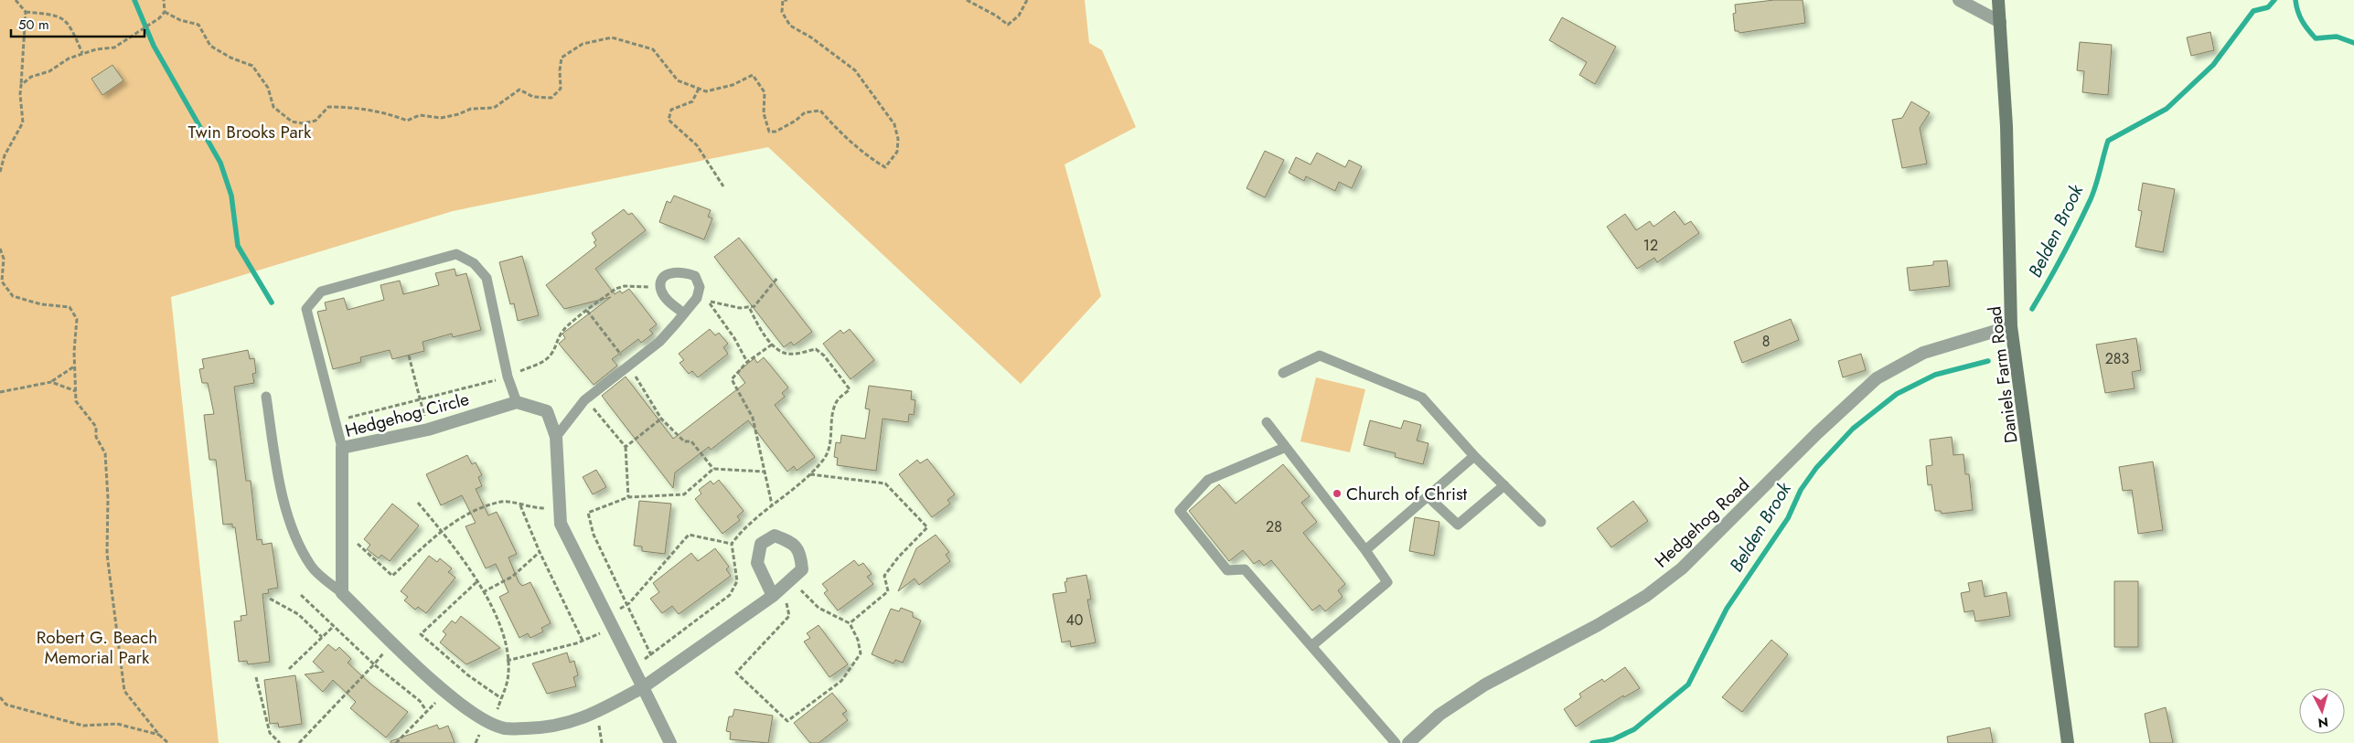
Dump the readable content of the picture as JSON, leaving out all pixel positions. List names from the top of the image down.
{
  "streets": {
    "main road": ["Daniels Farm Road"],
    "street": ["Hedgehog Circle", "Hedgehog Road"]
  },
  "crossings": [
    ["Daniels Farm Road", "Hedgehog Road"]
  ],
  "water": ["Belden Brook"],
  "parks": ["Twin Brooks Park", "Robert G. Beach Memorial Park"],
  "places": ["Church of Christ"],
  "house_numbers": [
    "12",
    "8",
    "283",
    "28",
    "40"
  ],
  "scale_bar": "50 m",
  "north": "bottom"
}
